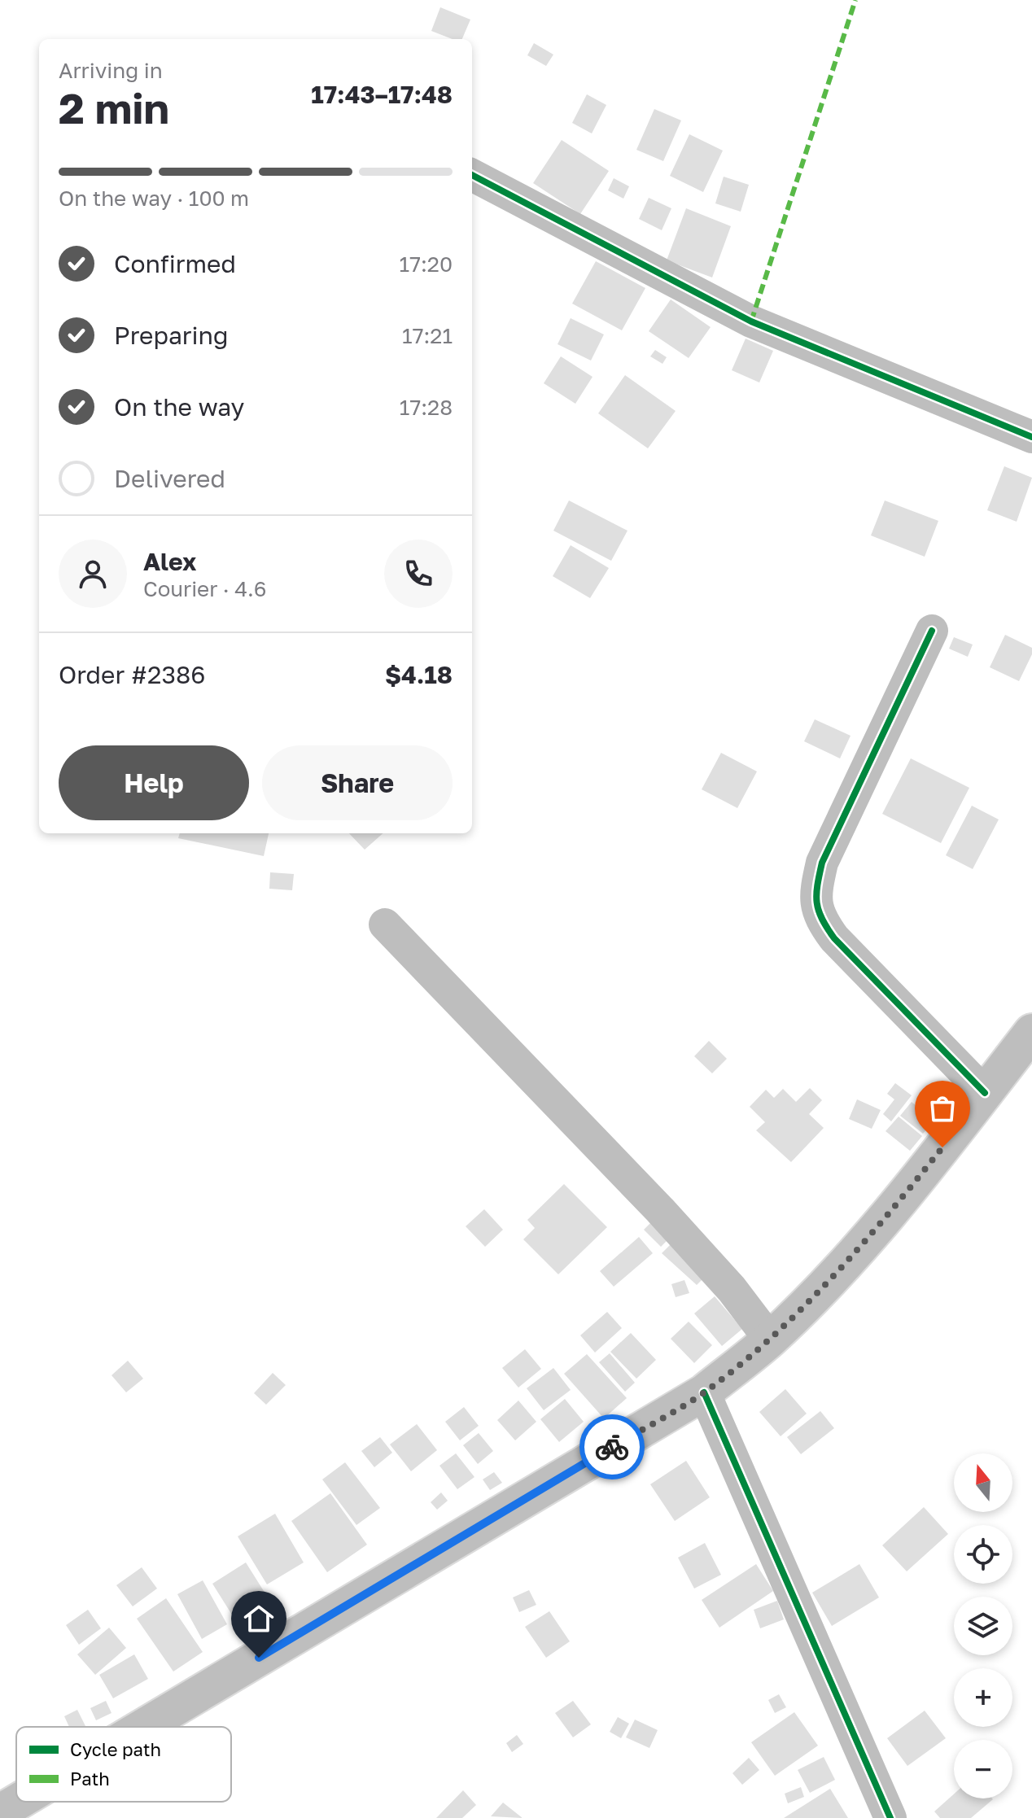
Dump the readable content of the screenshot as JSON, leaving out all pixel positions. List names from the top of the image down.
{
  "legend": ["Cycle path", "Path"],
  "north": "top",
  "page": {
    "heading": ["2 min", "Arriving in", "17:43–17:48"],
    "panel": [
      "Alex",
      "Courier · 4.6",
      "Order #2386",
      "$4.18"
    ],
    "bar": "On the way · 100 m",
    "list": [
      ["Confirmed", "17:20"],
      ["Preparing", "17:21"],
      ["On the way", "17:28"],
      "Delivered"
    ],
    "buttons": ["Help", "Share"],
    "map_buttons": ["+", "−"]
  }
}
